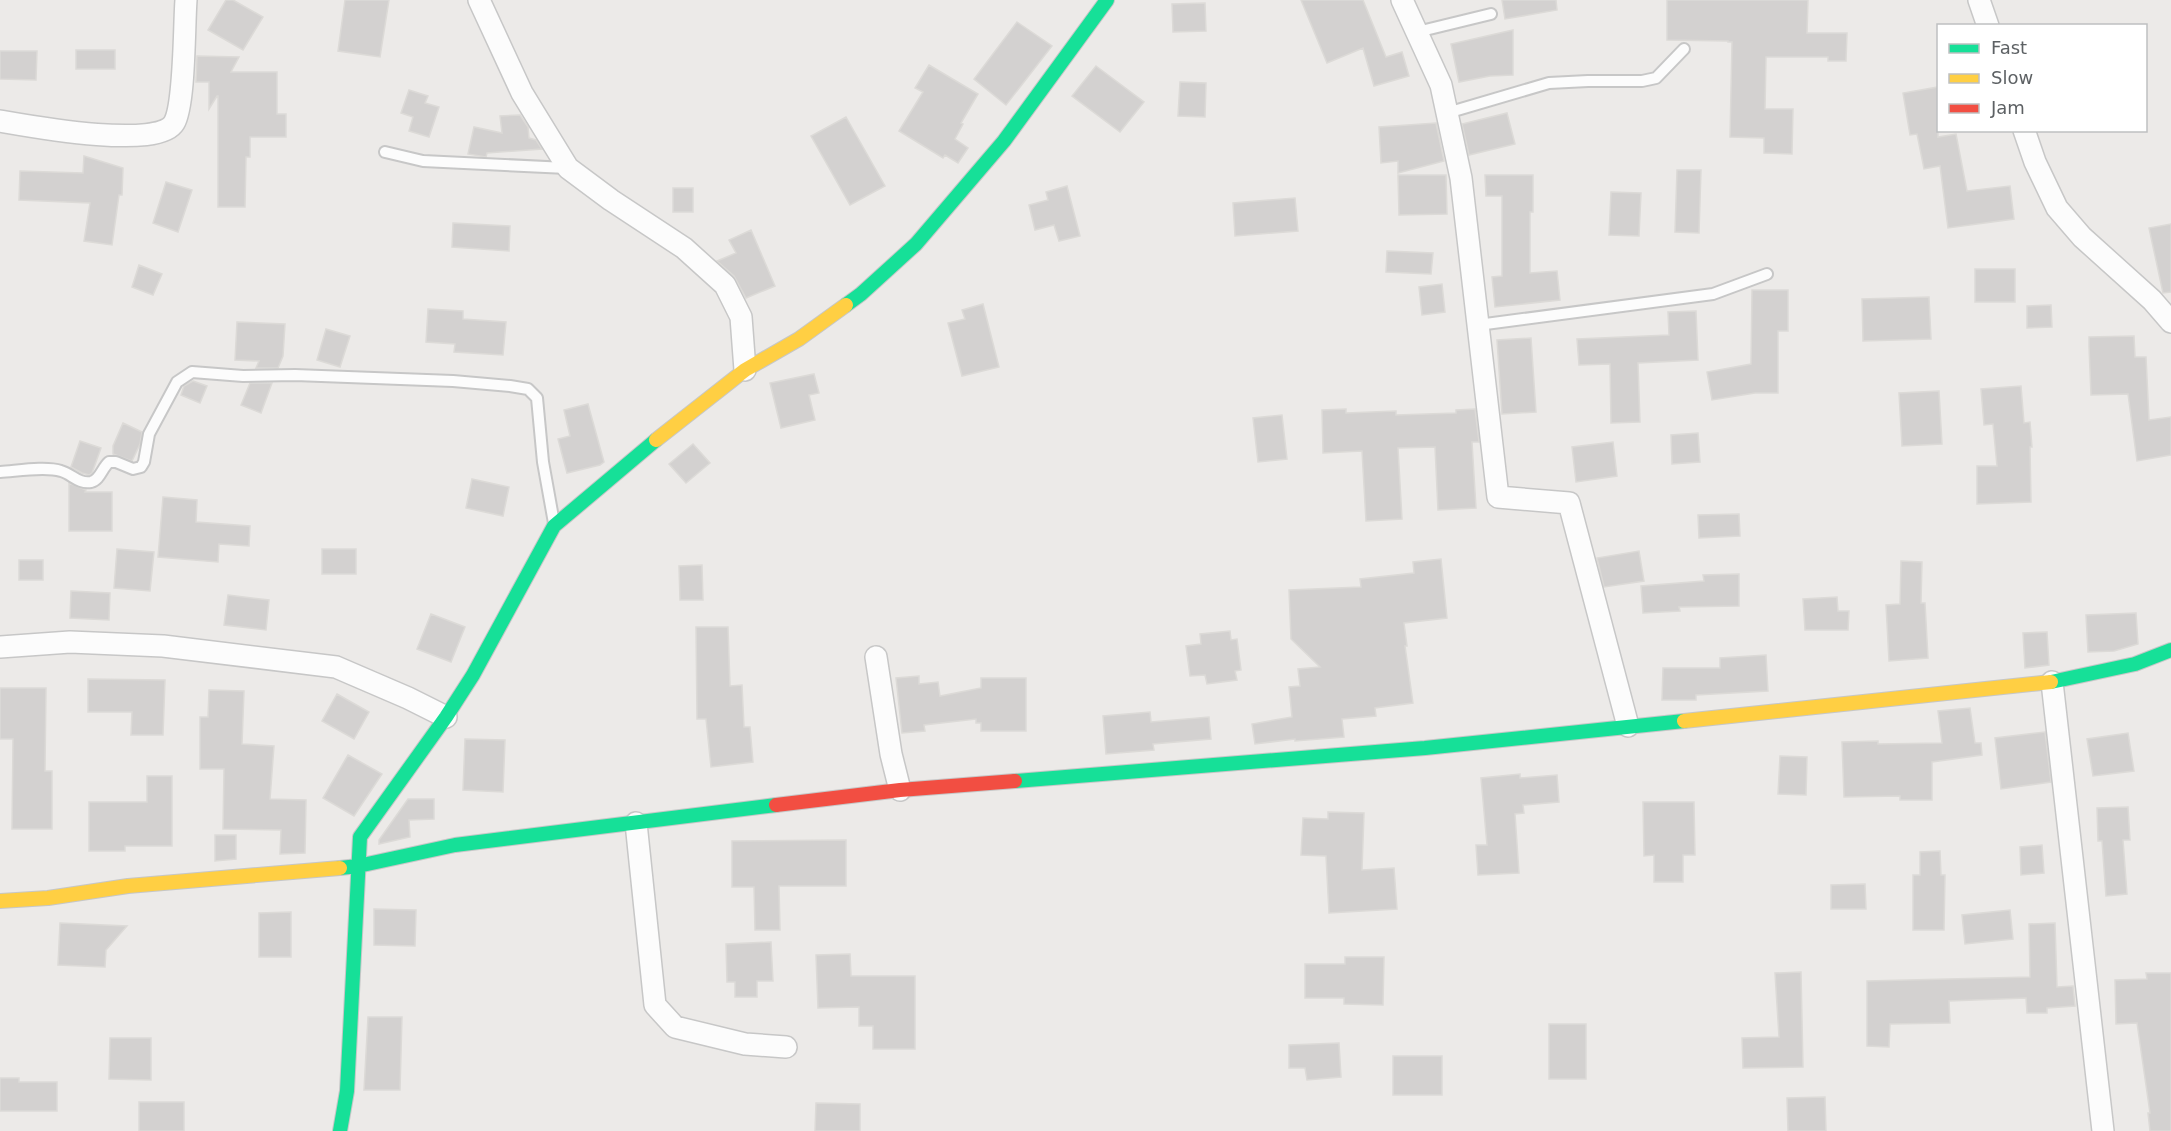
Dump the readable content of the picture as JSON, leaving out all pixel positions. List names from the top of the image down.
{
  "legend": ["Fast", "Slow", "Jam"]
}
